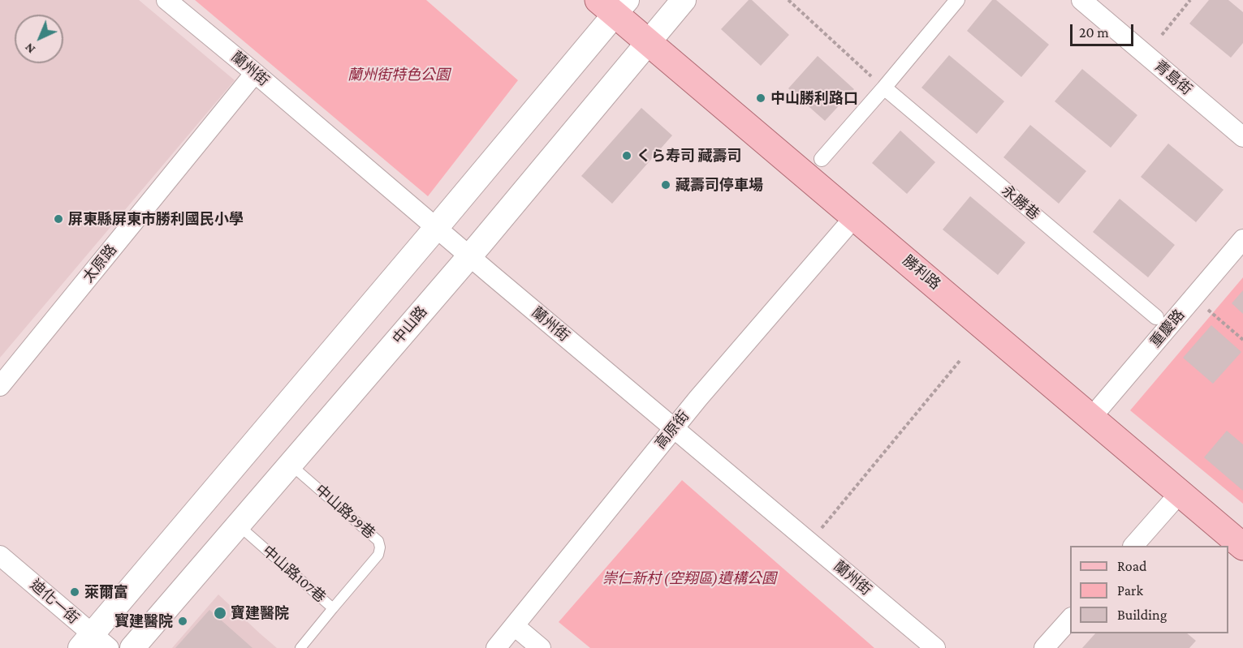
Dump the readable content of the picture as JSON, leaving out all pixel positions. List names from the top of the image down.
{
  "streets": {
    "main road": ["勝利路"],
    "street": [
      "蘭州街",
      "青島街",
      "永勝巷",
      "太原路",
      "中山路",
      "重慶路",
      "高原街",
      "迪化一街"
    ],
    "lane": ["中山路99巷", "中山路107巷"]
  },
  "crossings": [
    ["蘭州街", "太原路"],
    ["蘭州街", "中山路"],
    ["蘭州街", "高原街"],
    ["勝利路", "中山路"],
    ["勝利路", "重慶路"],
    ["勝利路", "高原街"],
    ["中山路", "中山路99巷"],
    ["中山路", "中山路107巷"],
    ["中山路99巷", "中山路107巷"]
  ],
  "parks": ["蘭州街特色公園", "崇仁新村 (空翔區)遺構公園"],
  "places": [
    "中山勝利路口",
    "くら寿司 藏壽司",
    "藏壽司停車場",
    "屏東縣屏東市勝利國民小學",
    "萊爾富",
    "寶建醫院",
    "寳建醫院"
  ],
  "legend": ["Road", "Park", "Building"],
  "scale_bar": "20 m",
  "north": "bottom left"
}
